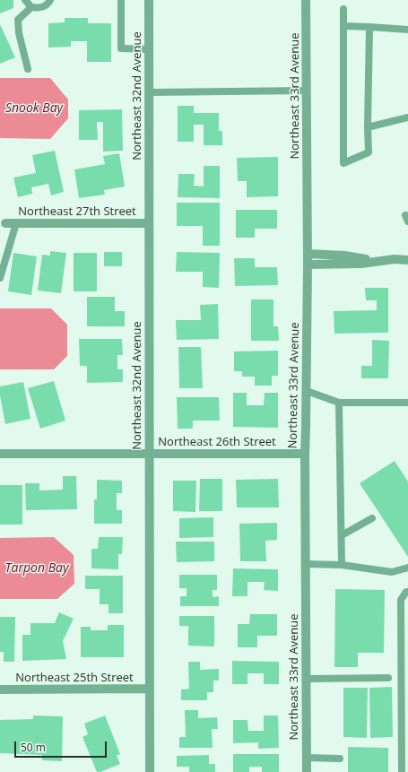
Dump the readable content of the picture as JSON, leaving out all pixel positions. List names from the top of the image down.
{
  "streets": {
    "street": [
      "Northeast 32nd Avenue",
      "Northeast 33rd Avenue",
      "Northeast 27th Street",
      "Northeast 26th Street",
      "Northeast 25th Street"
    ]
  },
  "crossings": [
    ["Northeast 32nd Avenue", "Northeast 27th Street"],
    ["Northeast 32nd Avenue", "Northeast 26th Street"],
    ["Northeast 32nd Avenue", "Northeast 25th Street"],
    ["Northeast 33rd Avenue", "Northeast 26th Street"]
  ],
  "water": ["Snook Bay", "Tarpon Bay"],
  "scale_bar": "50 m"
}
